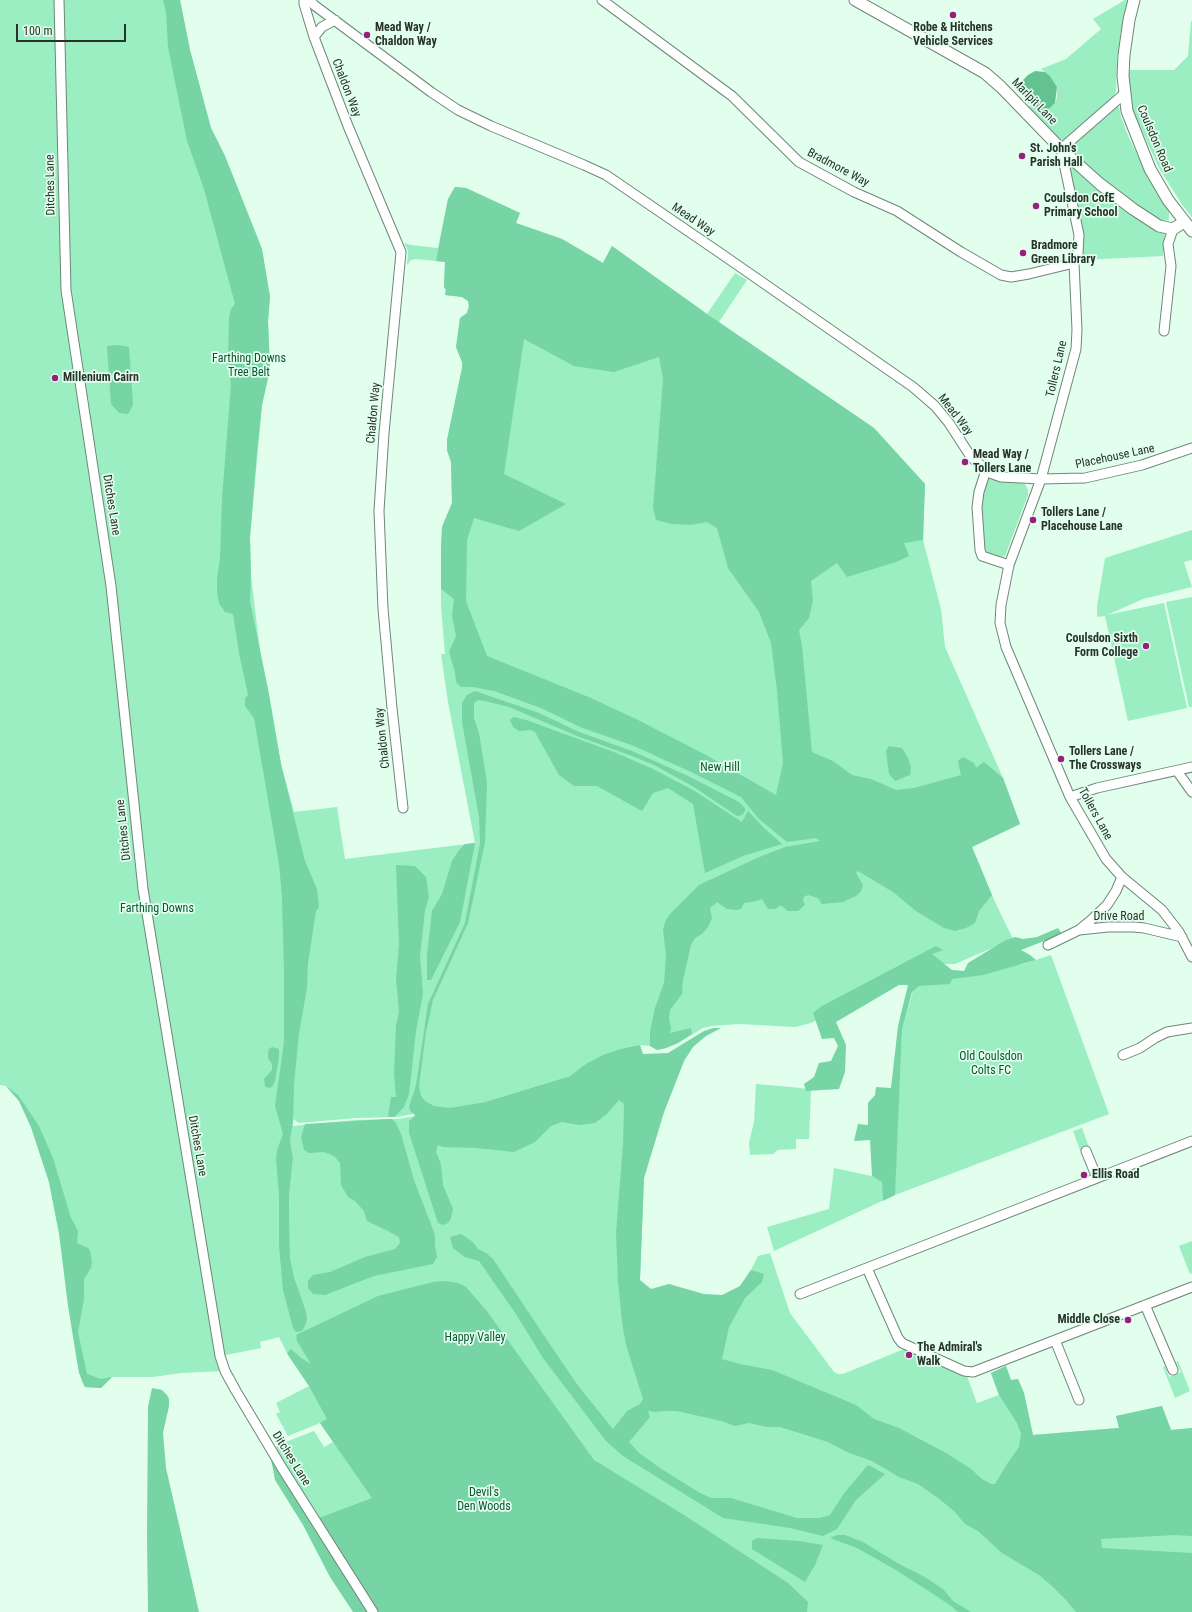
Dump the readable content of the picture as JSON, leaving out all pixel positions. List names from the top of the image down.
{
  "streets": {
    "main road": ["Marlpit Lane", "Coulsdon Road"],
    "street": [
      "Chaldon Way",
      "Bradmore Way",
      "Ditches Lane",
      "Mead Way",
      "Tollers Lane",
      "Placehouse Lane",
      "Drive Road"
    ]
  },
  "crossings": [
    ["Marlpit Lane", "Tollers Lane"],
    ["Bradmore Way", "Tollers Lane"],
    ["Mead Way", "Tollers Lane"],
    ["Mead Way", "Placehouse Lane"],
    ["Tollers Lane", "Placehouse Lane"],
    ["Tollers Lane", "Drive Road"]
  ],
  "parks": [
    "Farthing Downs Tree Belt",
    "New Hill",
    "Farthing Downs",
    "Old Coulsdon Colts FC",
    "Happy Valley",
    "Devil's Den Woods"
  ],
  "places": [
    "Robe & Hitchens Vehicle Services",
    "Mead Way / Chaldon Way",
    "St. John's Parish Hall",
    "Coulsdon CofE Primary School",
    "Bradmore Green Library",
    "Millenium Cairn",
    "Mead Way / Tollers Lane",
    "Tollers Lane / Placehouse Lane",
    "Coulsdon Sixth Form College",
    "Tollers Lane / The Crossways",
    "Ellis Road",
    "Middle Close",
    "The Admiral's Walk"
  ],
  "scale_bar": "100 m"
}
